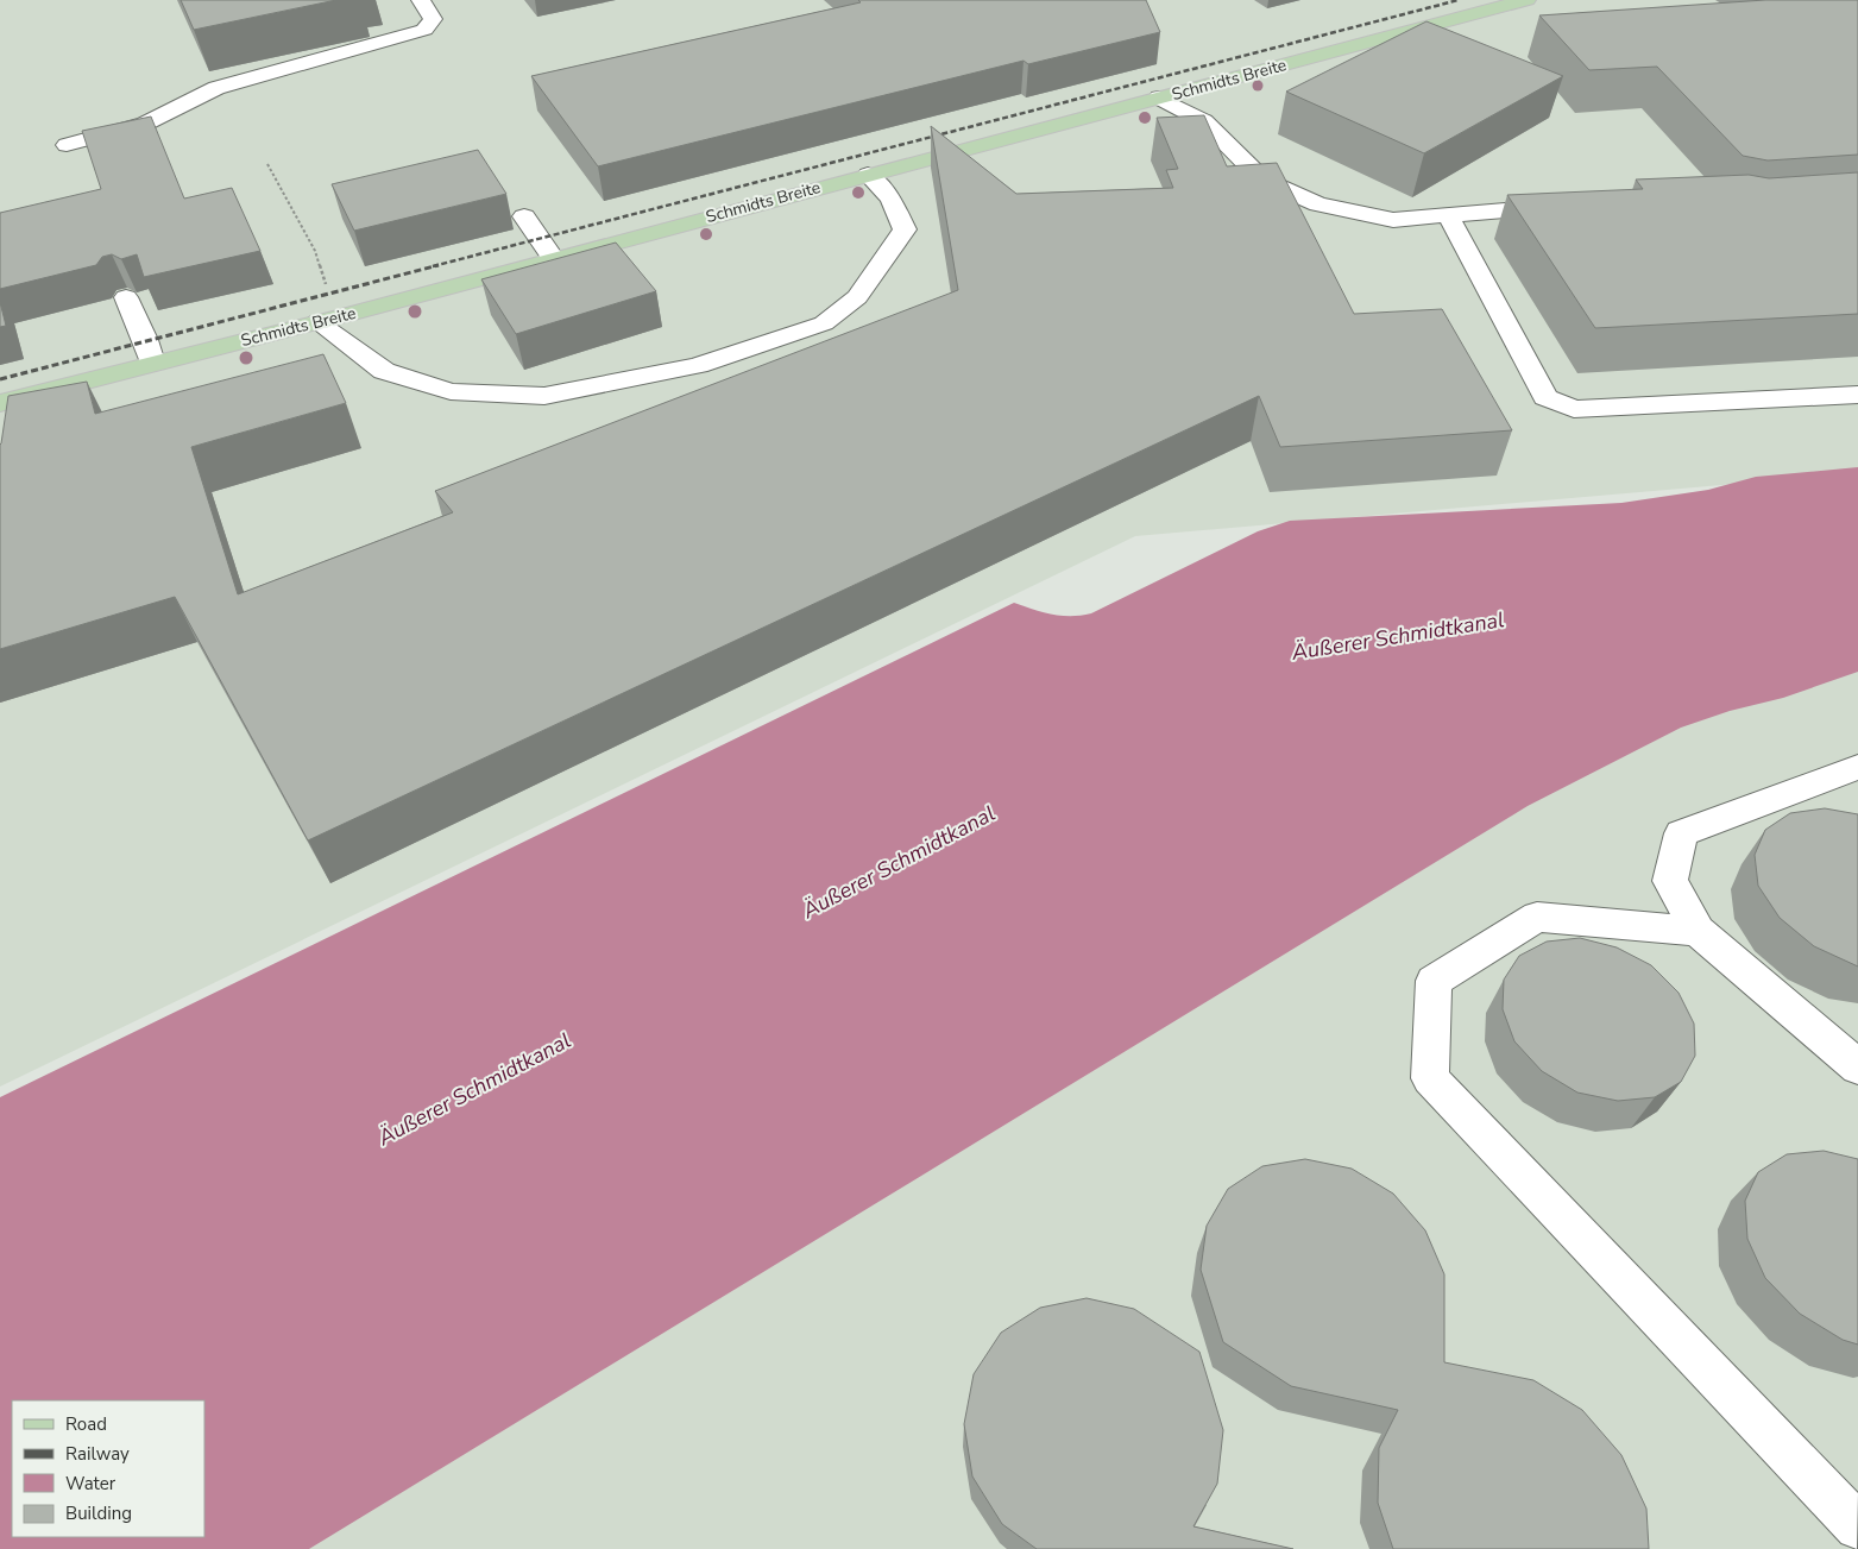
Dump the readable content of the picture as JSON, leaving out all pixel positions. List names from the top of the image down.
{
  "streets": {
    "main road": ["Schmidts Breite"]
  },
  "water": ["Äußerer Schmidtkanal"],
  "legend": [
    "Road",
    "Railway",
    "Water",
    "Building"
  ]
}
